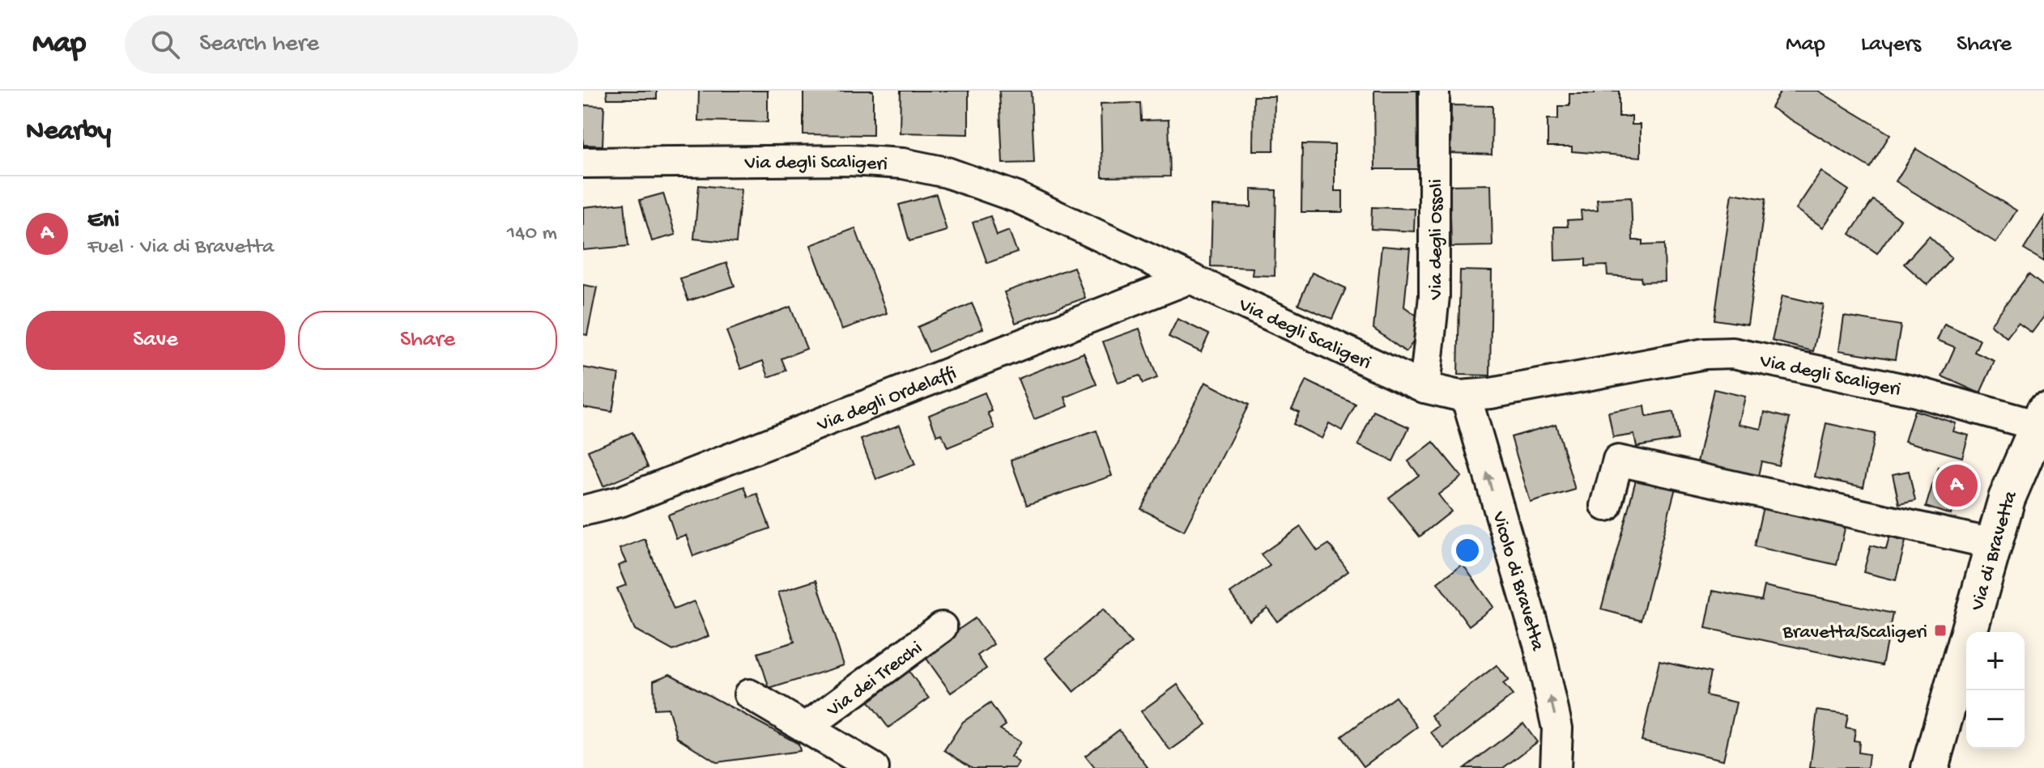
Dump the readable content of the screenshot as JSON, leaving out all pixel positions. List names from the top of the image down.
{
  "streets": {
    "main road": ["Via di Bravetta"],
    "street": [
      "Via degli Scaligeri",
      "Via degli Ossoli",
      "Via degli Ordelaffi",
      "Vicolo di Bravetta",
      "Via dei Trecchi"
    ]
  },
  "crossings": [
    ["Via degli Scaligeri", "Via degli Ossoli"],
    ["Via degli Scaligeri", "Via degli Ordelaffi"],
    ["Via degli Scaligeri", "Via di Bravetta"],
    ["Via degli Scaligeri", "Vicolo di Bravetta"]
  ],
  "one_way": ["Vicolo di Bravetta"],
  "places": {
    "transit": ["Bravetta/Scaligeri"]
  },
  "page": {
    "header": "Map",
    "search": "Search here",
    "nav": ["Map", "Layers", "Share"],
    "heading": "Nearby",
    "list": [
      {
        "mark": "A",
        "name": "Eni",
        "note": "Fuel · Via di Bravetta",
        "value": "140 m"
      }
    ],
    "buttons": ["Save", "Share"],
    "pins": "A",
    "map_buttons": ["+", "−"]
  }
}
